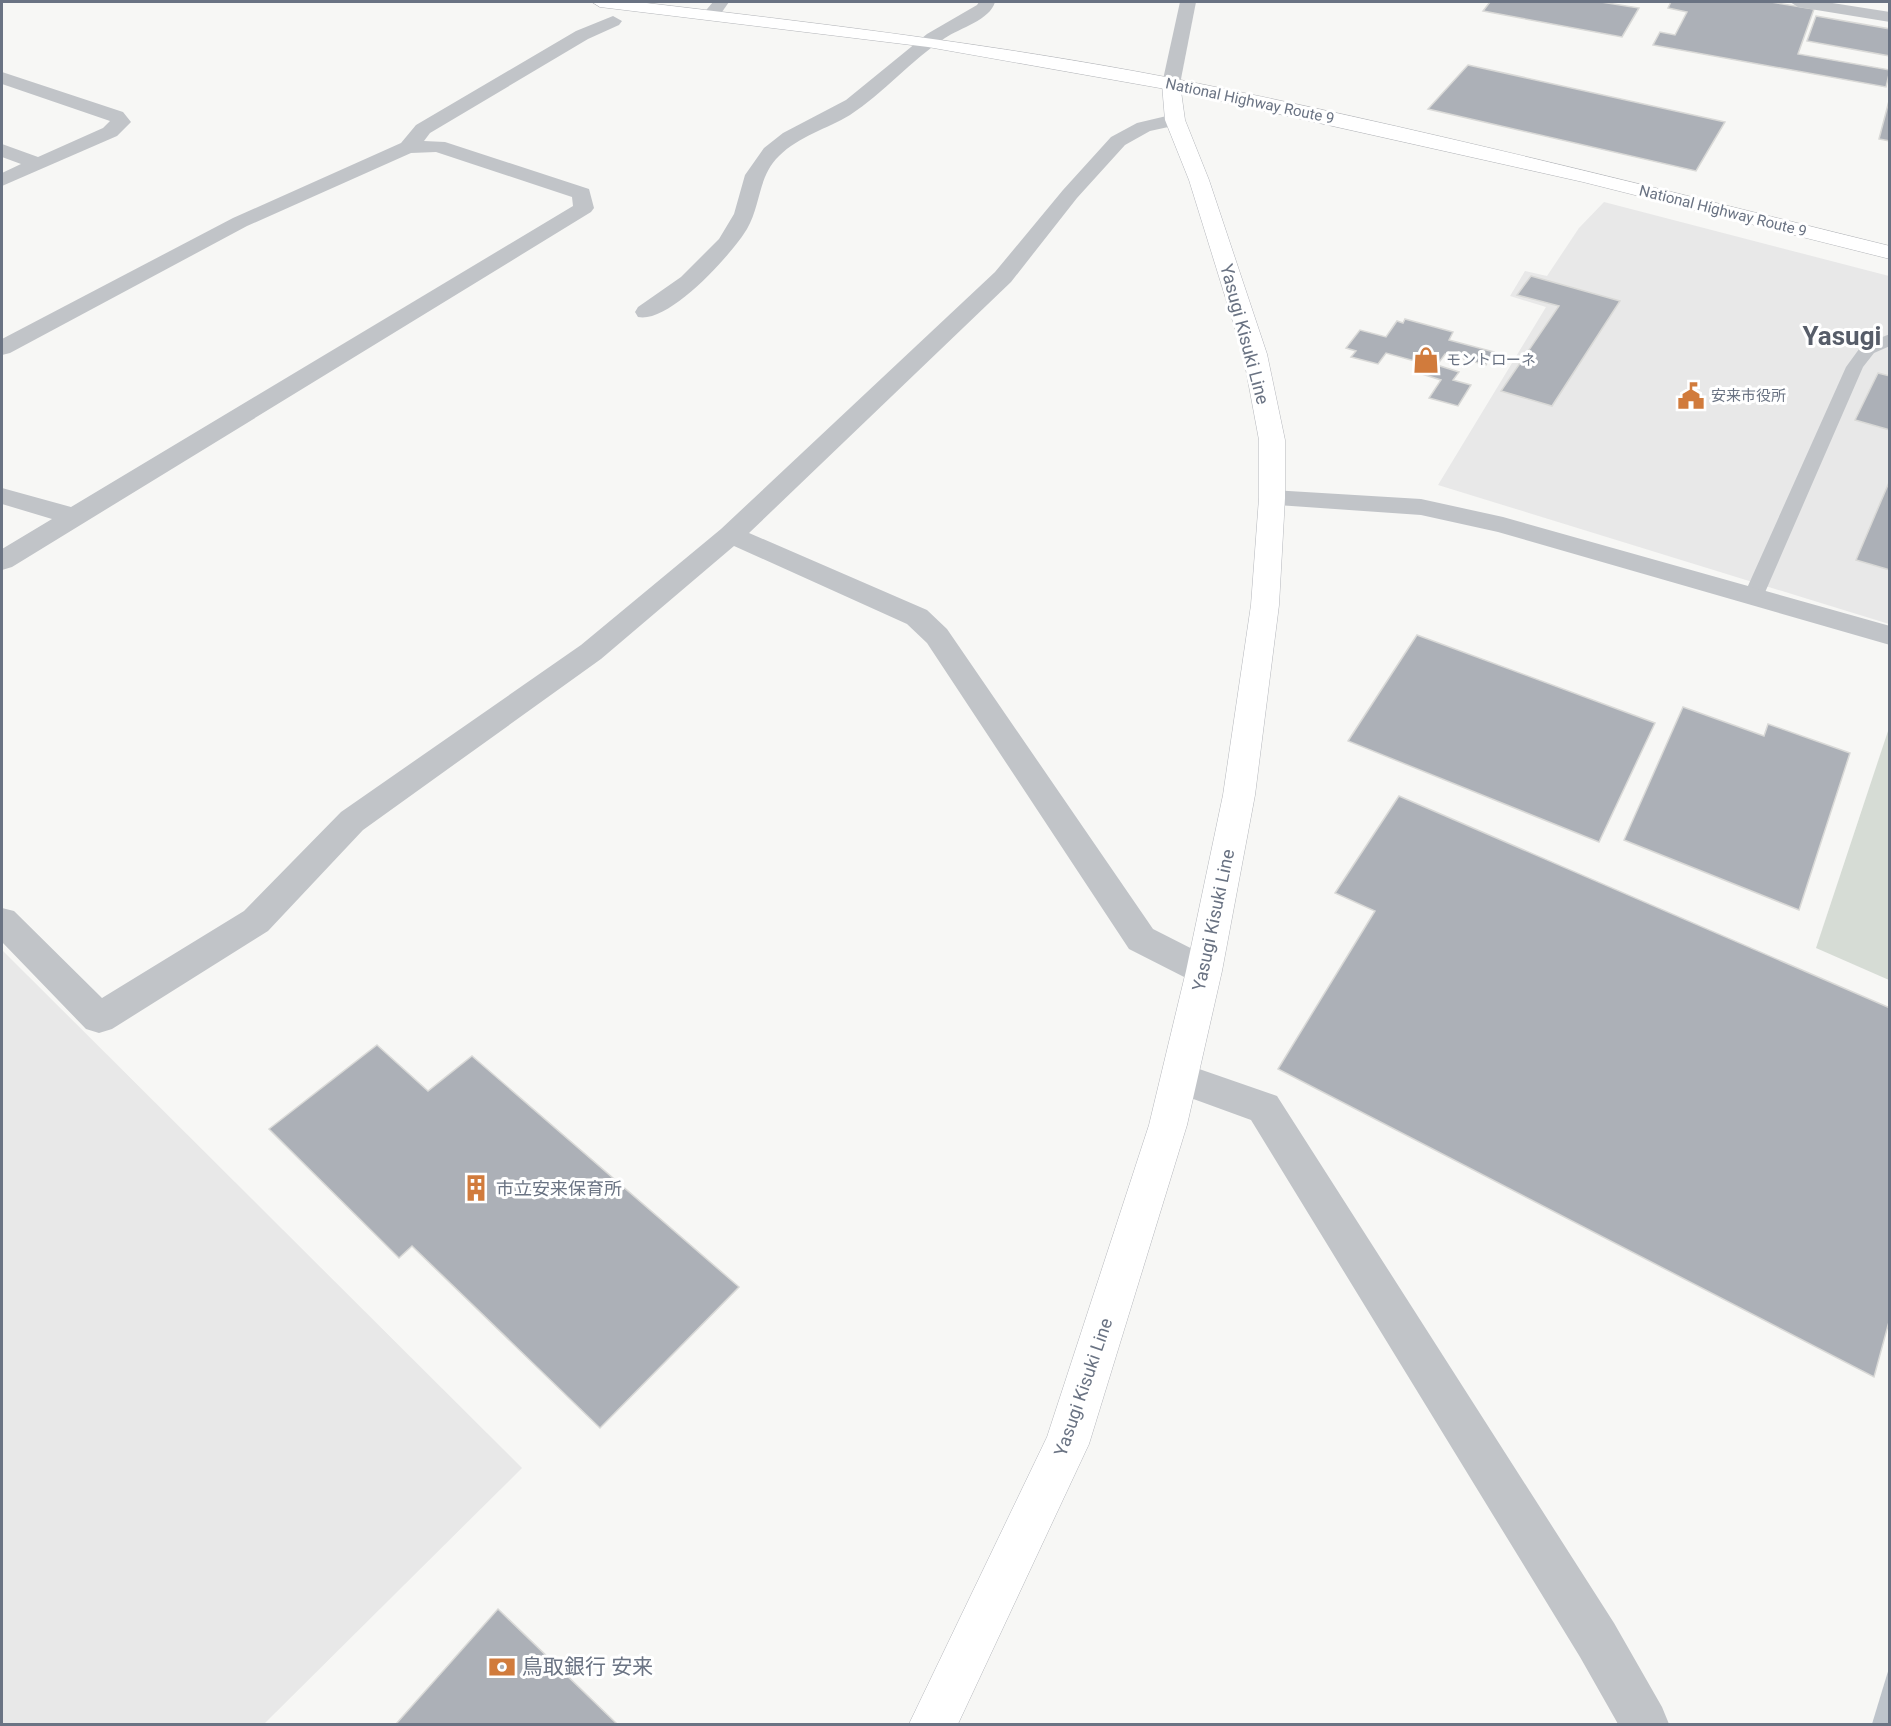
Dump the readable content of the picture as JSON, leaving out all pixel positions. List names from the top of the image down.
{
  "streets": {
    "main road": ["National Highway Route 9", "Yasugi Kisuki Line"]
  },
  "crossings": [
    ["National Highway Route 9", "Yasugi Kisuki Line"]
  ],
  "districts": ["Yasugi"],
  "places": {
    "shop": ["モントローネ"],
    "public building": ["安来市役所"],
    "building": ["市立安来保育所"],
    "bank": ["鳥取銀行 安来"]
  }
}
